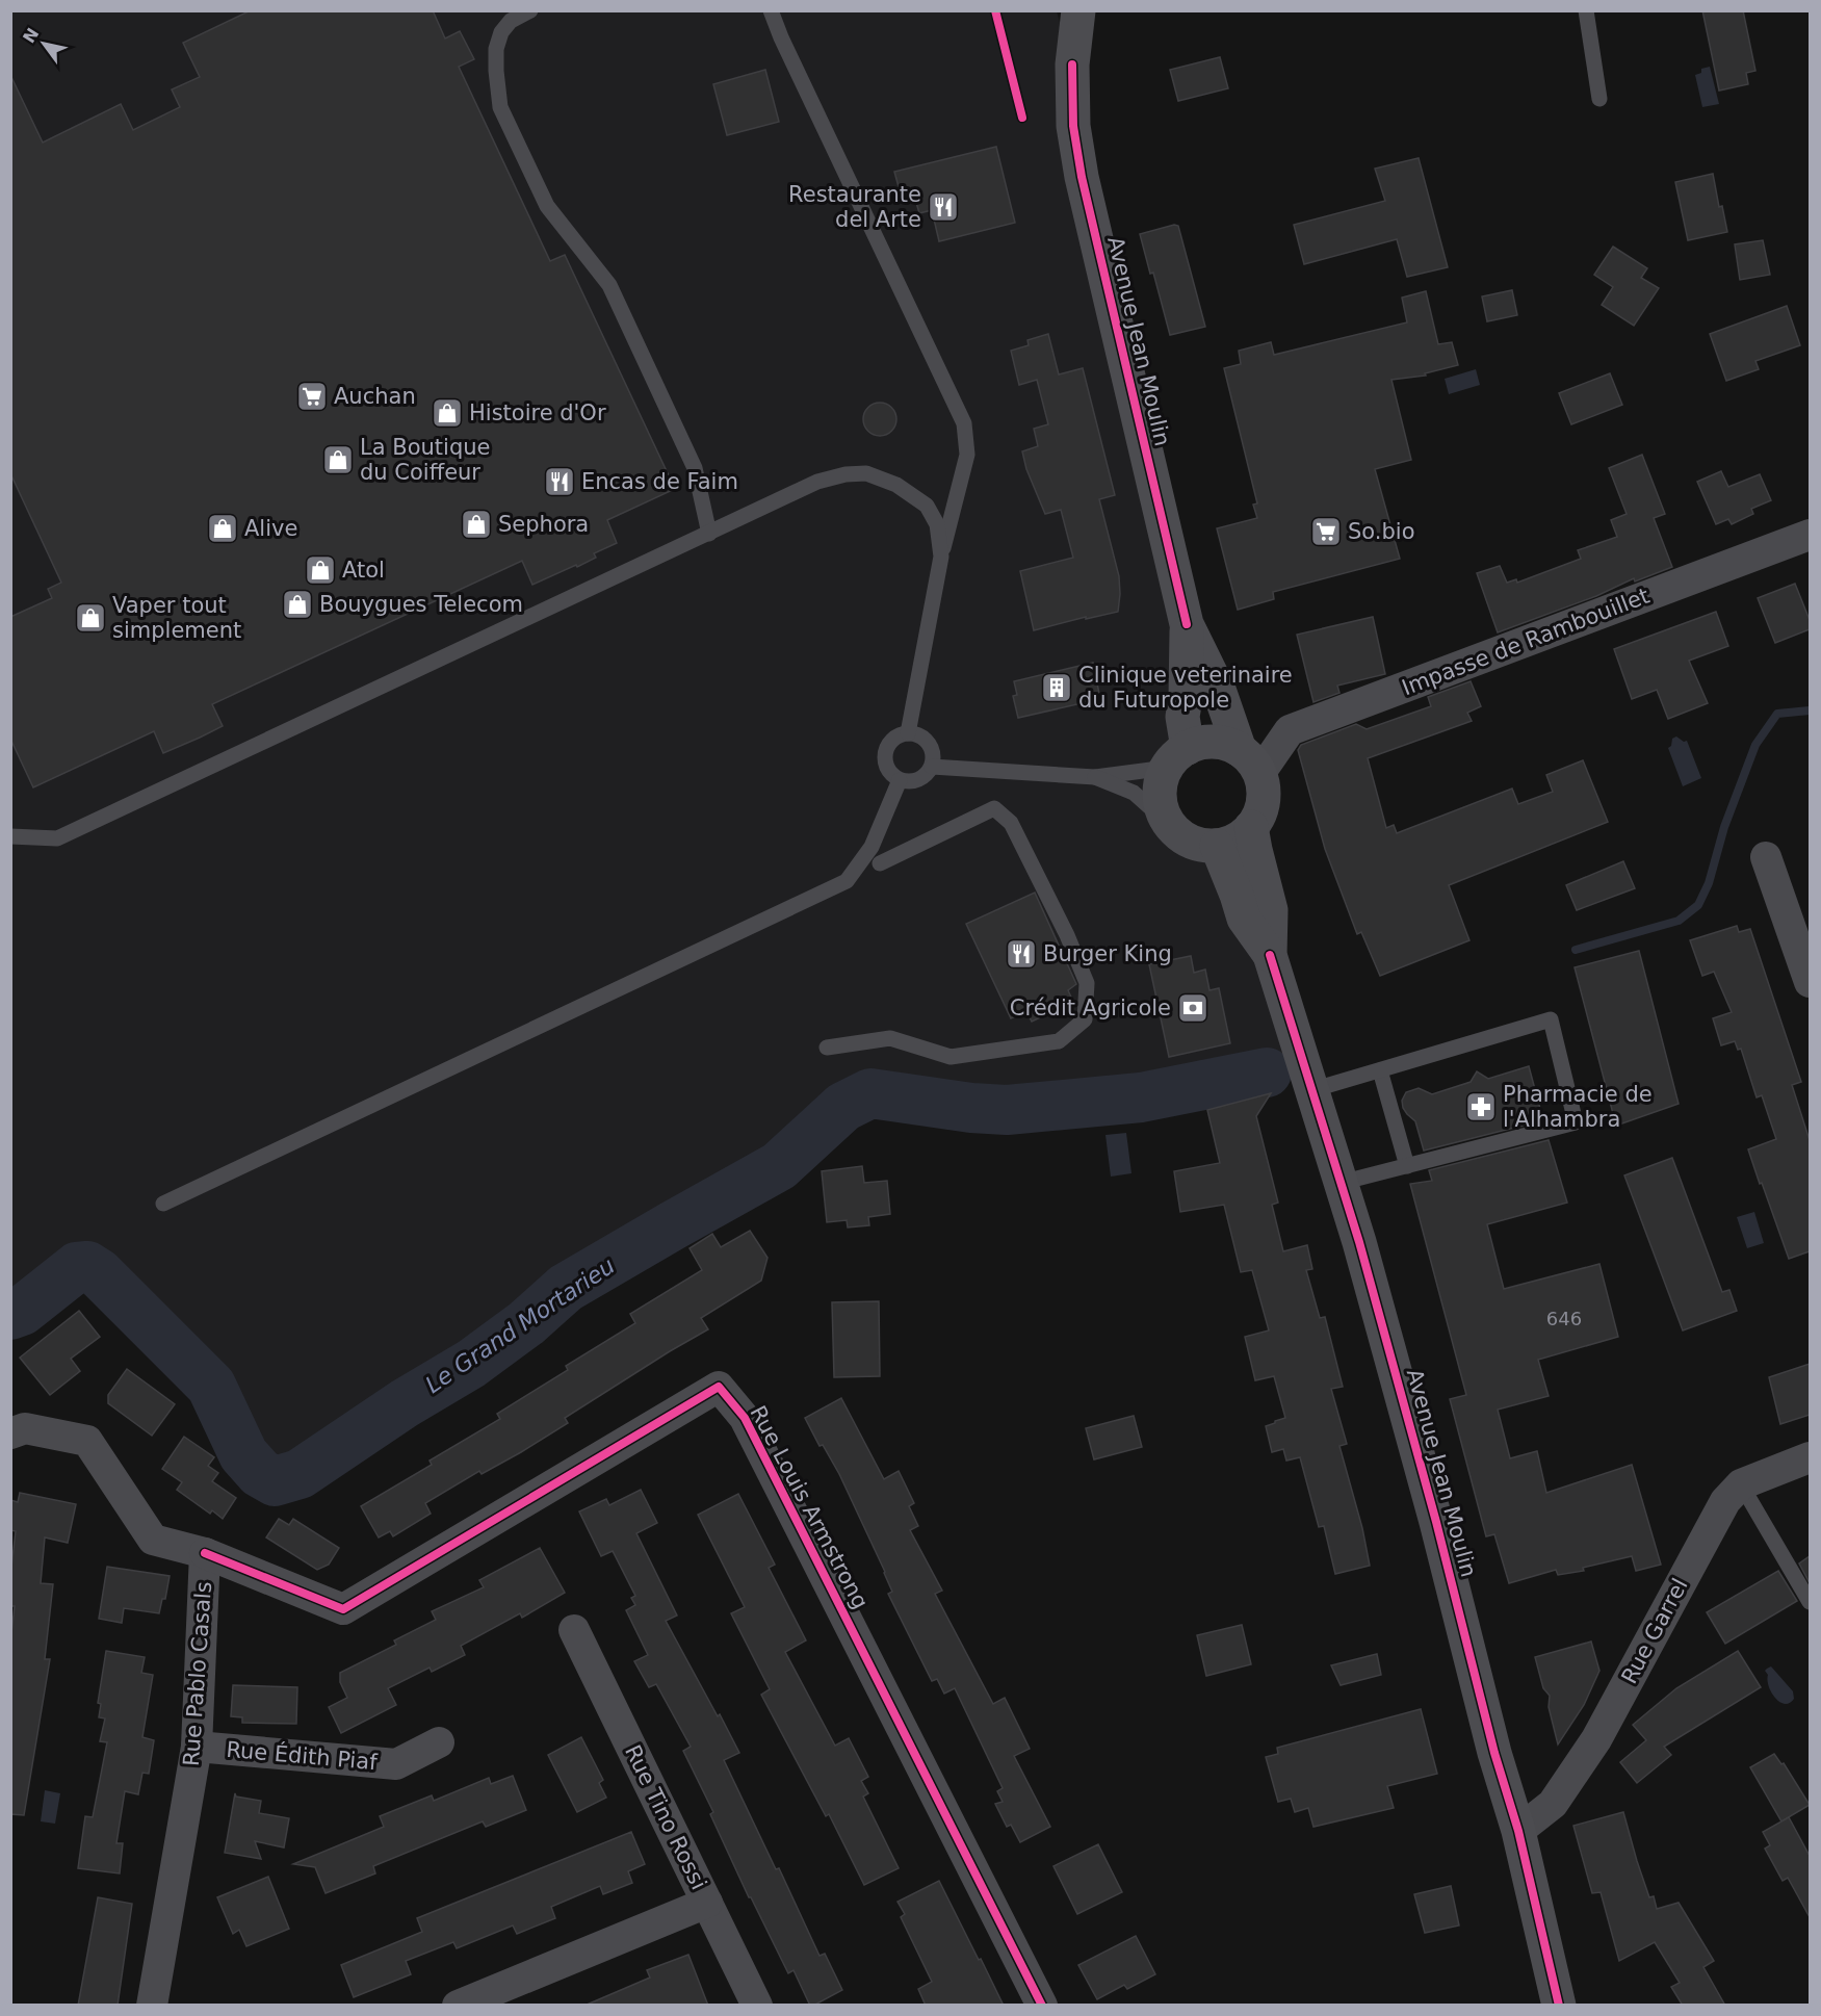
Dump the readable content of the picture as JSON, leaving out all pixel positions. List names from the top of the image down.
{
  "streets": {
    "main road": ["Avenue Jean Moulin"],
    "street": [
      "Impasse de Rambouillet",
      "Rue Louis Armstrong",
      "Rue Garrel",
      "Rue Pablo Casals",
      "Rue Édith Piaf",
      "Rue Tino Rossi"
    ]
  },
  "crossings": [
    ["Avenue Jean Moulin", "Impasse de Rambouillet"],
    ["Avenue Jean Moulin", "Rue Garrel"],
    ["Rue Louis Armstrong", "Rue Pablo Casals"],
    ["Rue Pablo Casals", "Rue Édith Piaf"]
  ],
  "water": ["Le Grand Mortarieu"],
  "places": {
    "restaurant": ["Restaurante del Arte", "Encas de Faim", "Burger King"],
    "supermarket": ["Auchan", "So.bio"],
    "shop": [
      "Histoire d'Or",
      "La Boutique du Coiffeur",
      "Sephora",
      "Alive",
      "Atol",
      "Bouygues Telecom",
      "Vaper tout simplement"
    ],
    "building": ["Clinique veterinaire du Futuropole"],
    "bank": ["Crédit Agricole"],
    "pharmacy": ["Pharmacie de l'Alhambra"]
  },
  "house_numbers": ["646"],
  "north": "top left"
}
